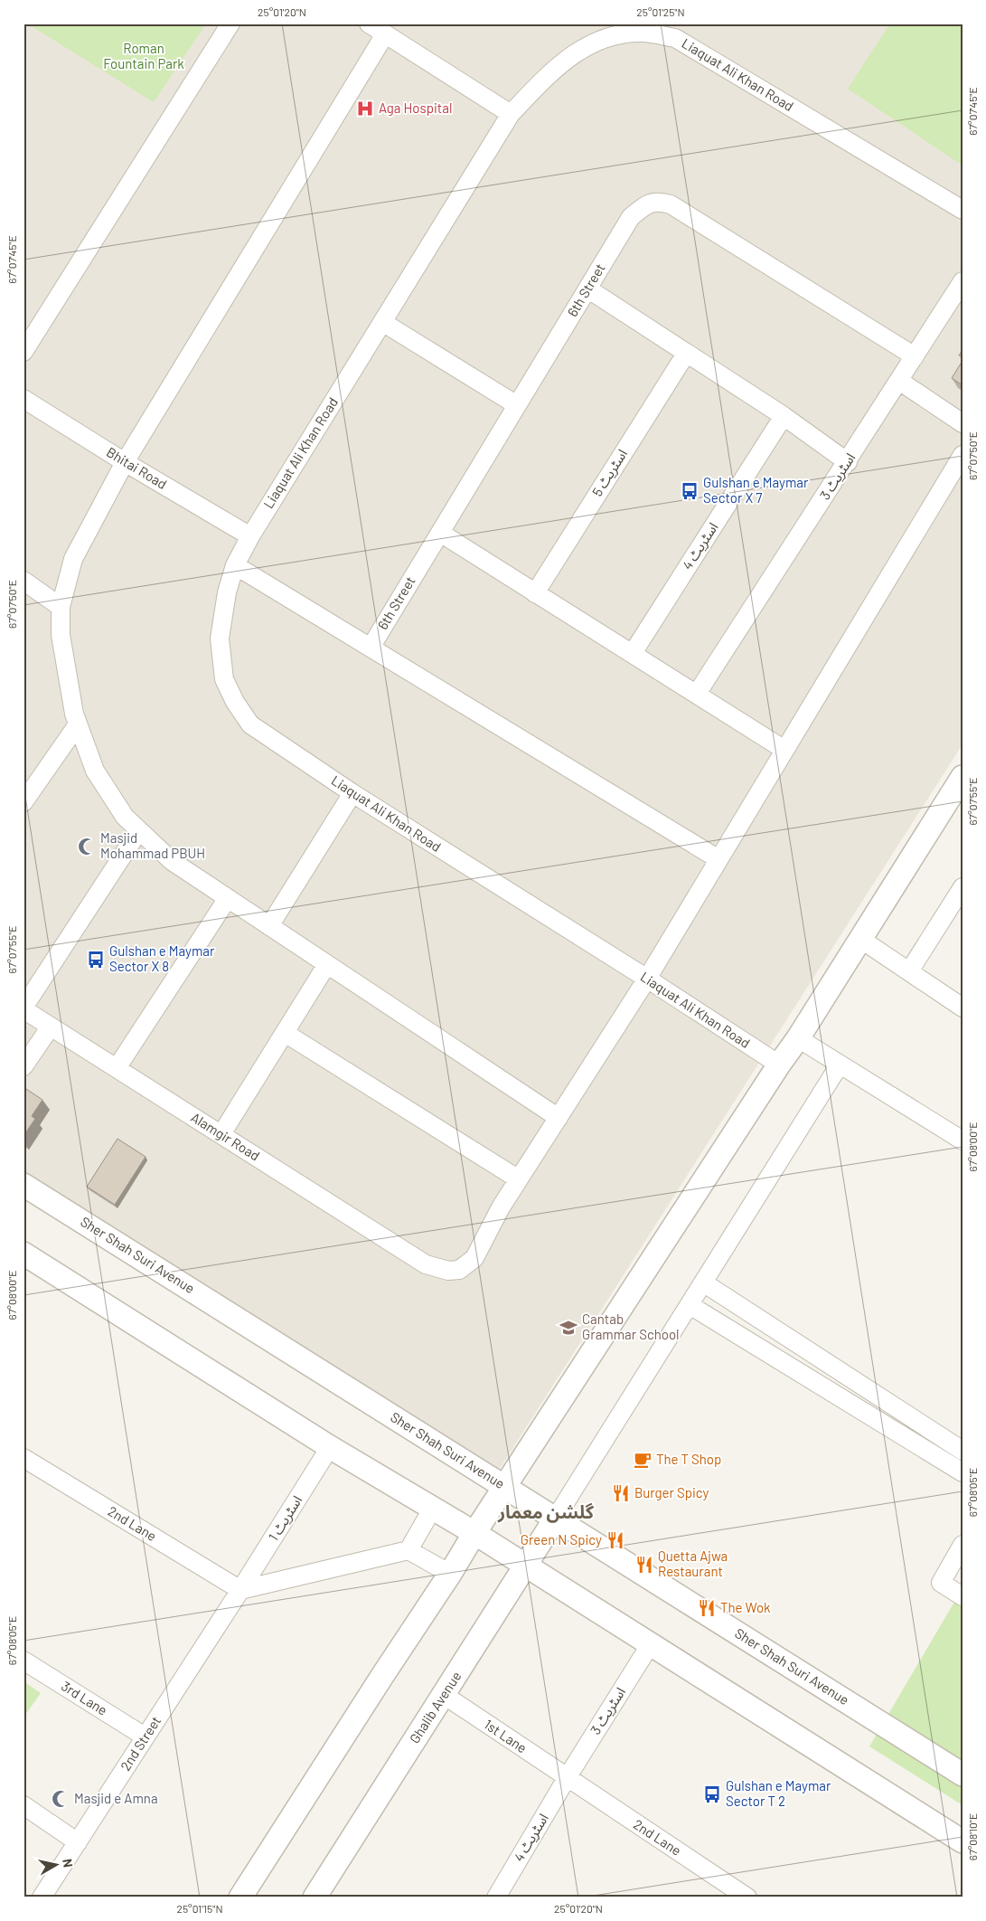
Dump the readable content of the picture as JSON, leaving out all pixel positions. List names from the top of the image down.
{
  "streets": {
    "street": [
      "Liaquat Ali Khan Road",
      "6th Street",
      "Bhitai Road",
      "اسٹریٹ 5",
      "اسٹریٹ 3",
      "اسٹریٹ 4",
      "Alamgir Road",
      "Sher Shah Suri Avenue",
      "اسٹریٹ 1",
      "2nd Lane",
      "3rd Lane",
      "Ghalib Avenue",
      "1st Lane",
      "2nd Street"
    ]
  },
  "crossings": [
    ["Liaquat Ali Khan Road", "Bhitai Road"],
    ["Liaquat Ali Khan Road", "Alamgir Road"],
    ["6th Street", "اسٹریٹ 3"],
    ["اسٹریٹ 3", "اسٹریٹ 4"],
    ["اسٹریٹ 3", "2nd Lane"],
    ["اسٹریٹ 3", "1st Lane"],
    ["اسٹریٹ 4", "2nd Lane"],
    ["اسٹریٹ 4", "1st Lane"],
    ["Sher Shah Suri Avenue", "Ghalib Avenue"],
    ["اسٹریٹ 1", "2nd Lane"],
    ["اسٹریٹ 1", "2nd Street"],
    ["2nd Lane", "1st Lane"],
    ["2nd Lane", "2nd Street"],
    ["3rd Lane", "2nd Street"],
    ["Ghalib Avenue", "1st Lane"]
  ],
  "districts": ["گلشن معمار"],
  "parks": ["Roman Fountain Park"],
  "places": {
    "hospital": ["Aga Hospital"],
    "bus stop": ["Gulshan e Maymar Sector X 7", "Gulshan e Maymar Sector X 8", "Gulshan e Maymar Sector T 2"],
    "mosque": ["Masjid Mohammad PBUH", "Masjid e Amna"],
    "school or university": ["Cantab Grammar School"],
    "cafe": ["The T Shop"],
    "restaurant": [
      "Burger Spicy",
      "Green N Spicy",
      "Quetta Ajwa Restaurant",
      "The Wok"
    ]
  },
  "north": "right",
  "coordinates": [
    "25°01'20\"N",
    "25°01'25\"N",
    "67°07'45\"E",
    "67°07'50\"E",
    "67°07'55\"E",
    "67°08'00\"E",
    "67°08'05\"E",
    "67°08'10\"E",
    "25°01'15\"N"
  ]
}
